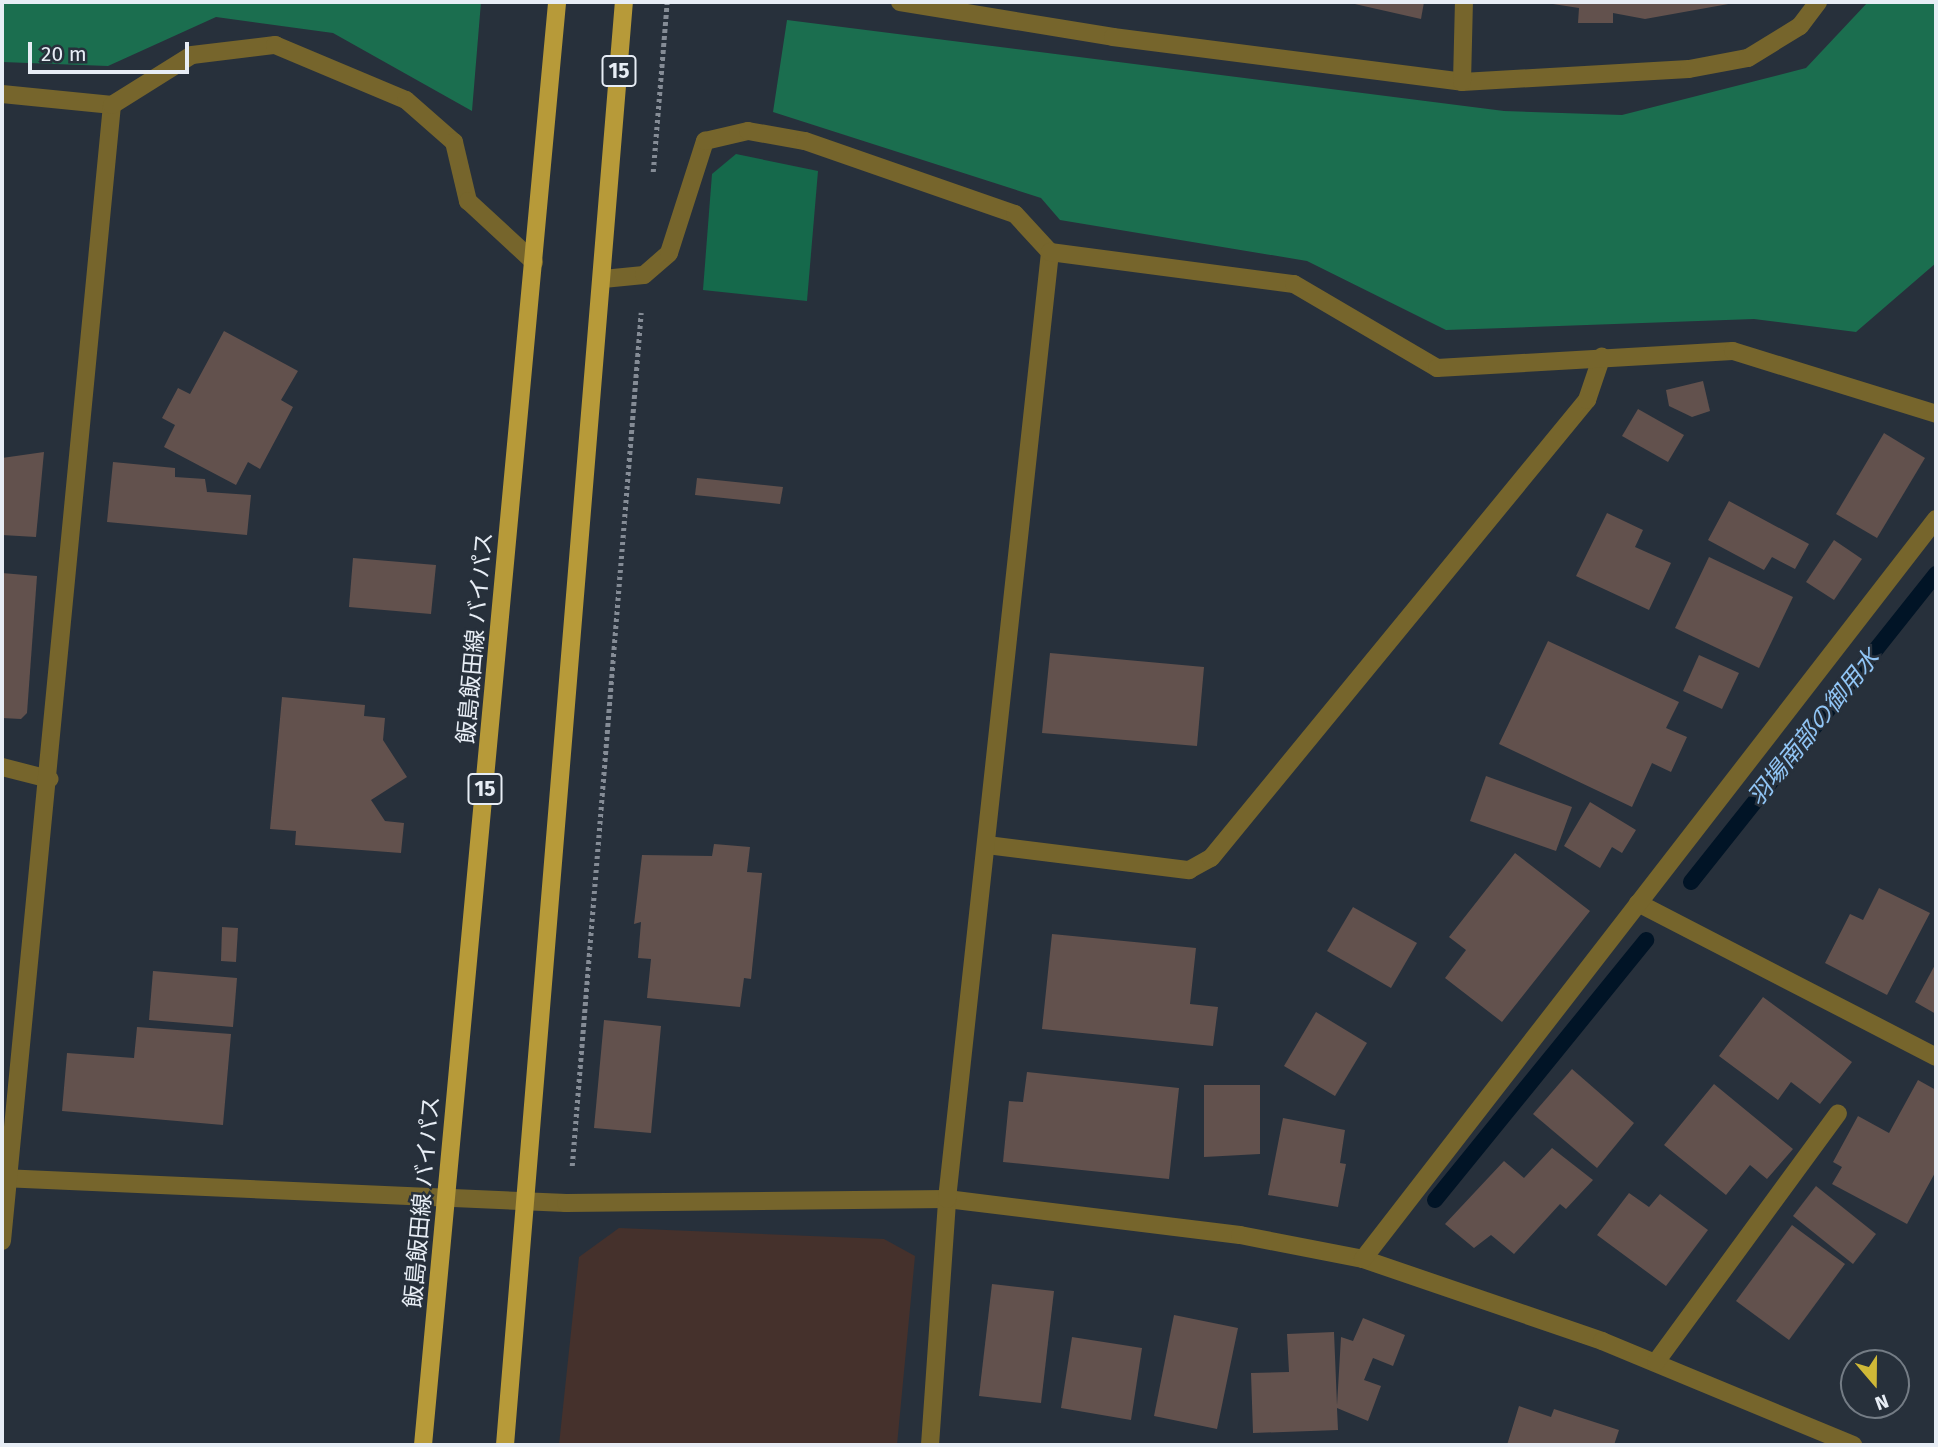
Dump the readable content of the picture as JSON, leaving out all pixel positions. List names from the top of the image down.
{
  "streets": {
    "main road": ["15", "飯島飯田線 バイパス"]
  },
  "water": ["羽場南部の御用水"],
  "scale_bar": "20 m",
  "north": "bottom"
}
